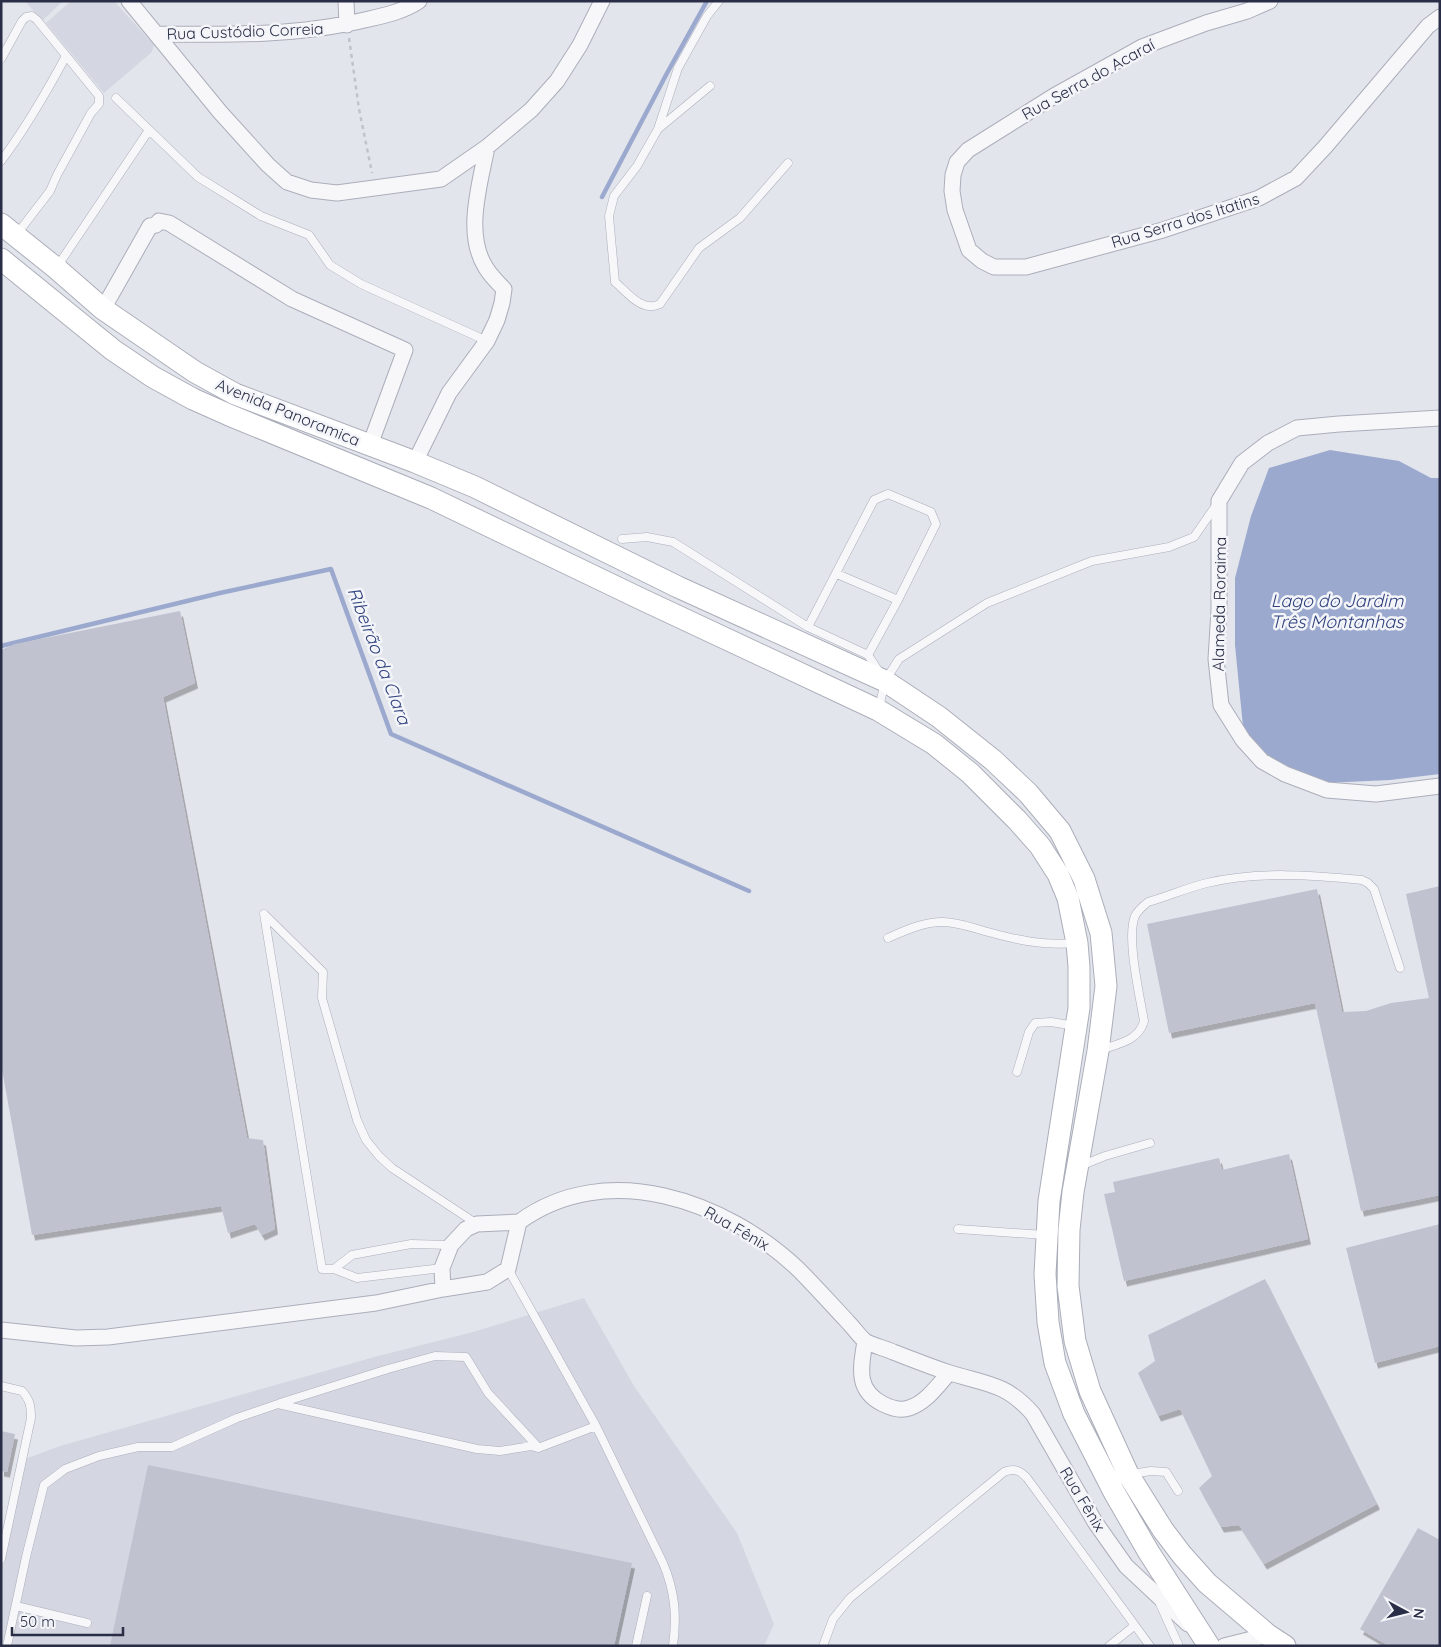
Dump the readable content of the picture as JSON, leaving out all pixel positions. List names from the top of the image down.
{
  "streets": {
    "main road": ["Avenida Panoramica"],
    "street": [
      "Rua Custódio Correia",
      "Rua Serra do Acaraí",
      "Rua Serra dos Itatins",
      "Alameda Roraima",
      "Rua Fênix"
    ]
  },
  "crossings": [
    ["Rua Serra do Acaraí", "Rua Serra dos Itatins"],
    ["Avenida Panoramica", "Rua Fênix"]
  ],
  "water": ["Lago do Jardim Três Montanhas", "Ribeirão da Clara"],
  "scale_bar": "50 m",
  "north": "right"
}
